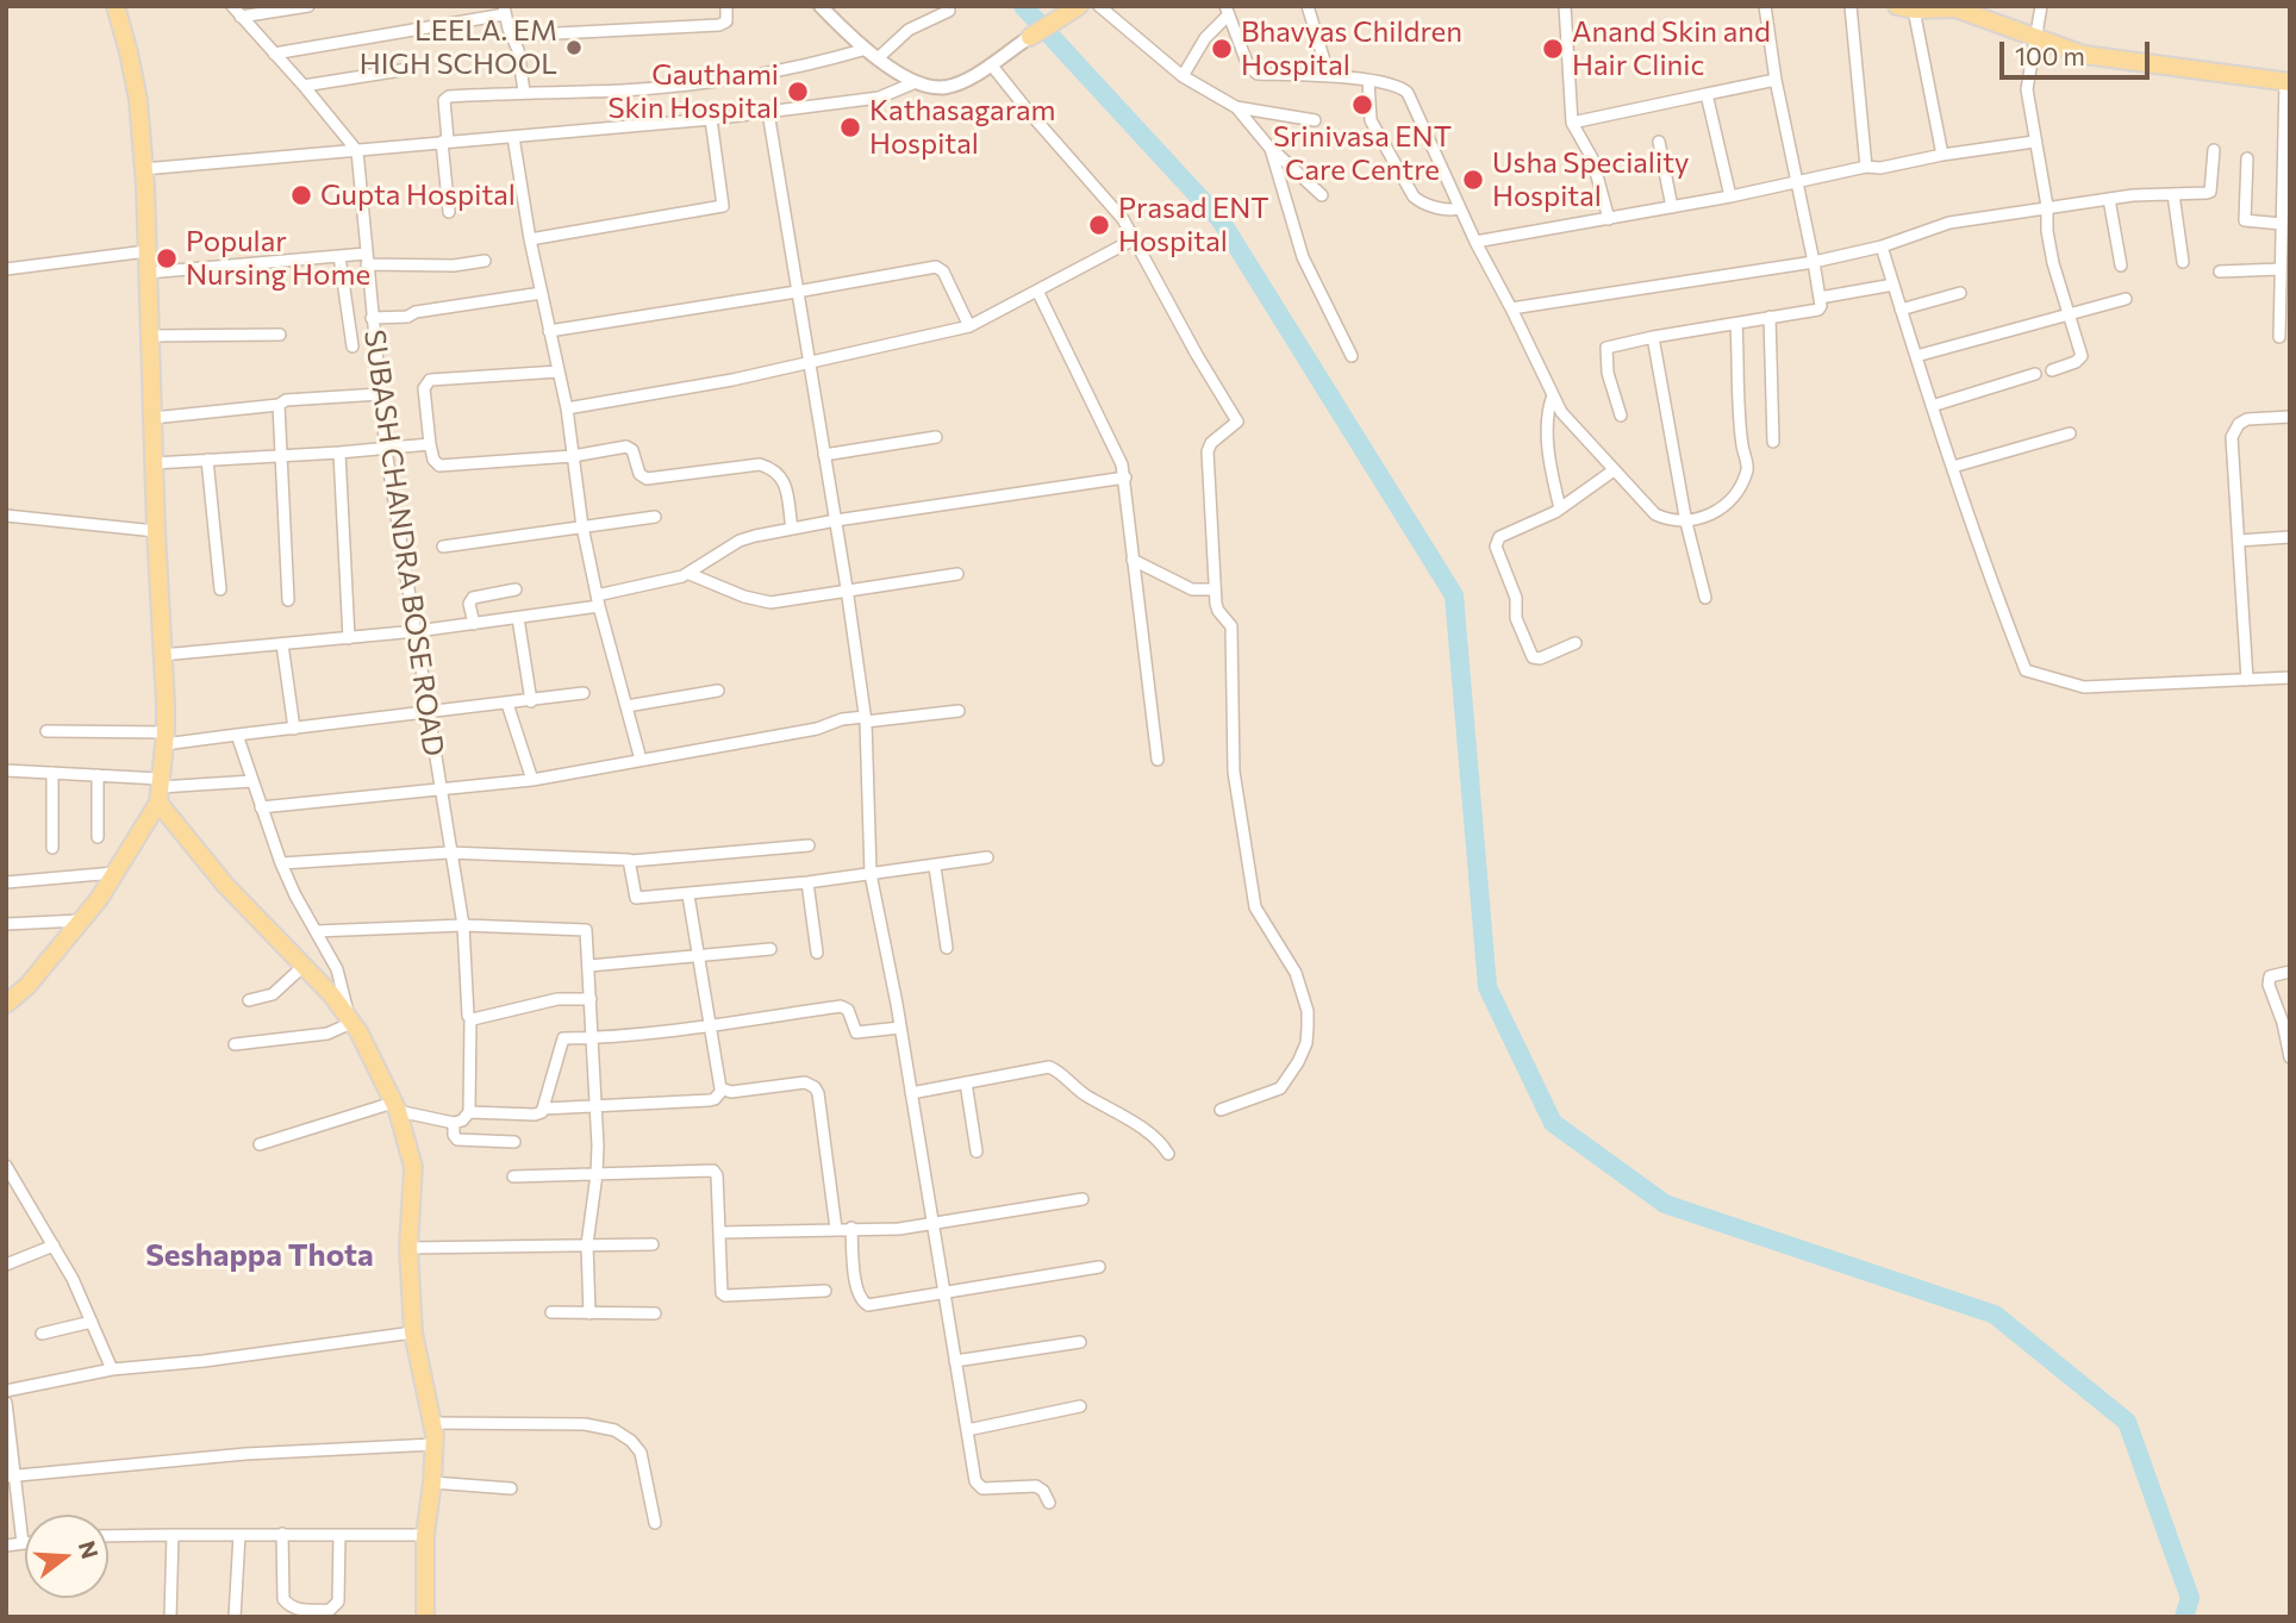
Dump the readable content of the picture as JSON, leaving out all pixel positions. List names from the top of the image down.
{
  "streets": {
    "street": ["SUBASH CHANDRA BOSE ROAD"]
  },
  "districts": ["Seshappa Thota"],
  "places": [
    "LEELA. EM HIGH SCHOOL",
    "Bhavyas Children Hospital",
    "Anand Skin and Hair Clinic",
    "Gauthami Skin Hospital",
    "Srinivasa ENT Care Centre",
    "Kathasagaram Hospital",
    "Usha Speciality Hospital",
    "Gupta Hospital",
    "Prasad ENT Hospital",
    "Popular Nursing Home"
  ],
  "scale_bar": "100 m",
  "north": "right"
}
